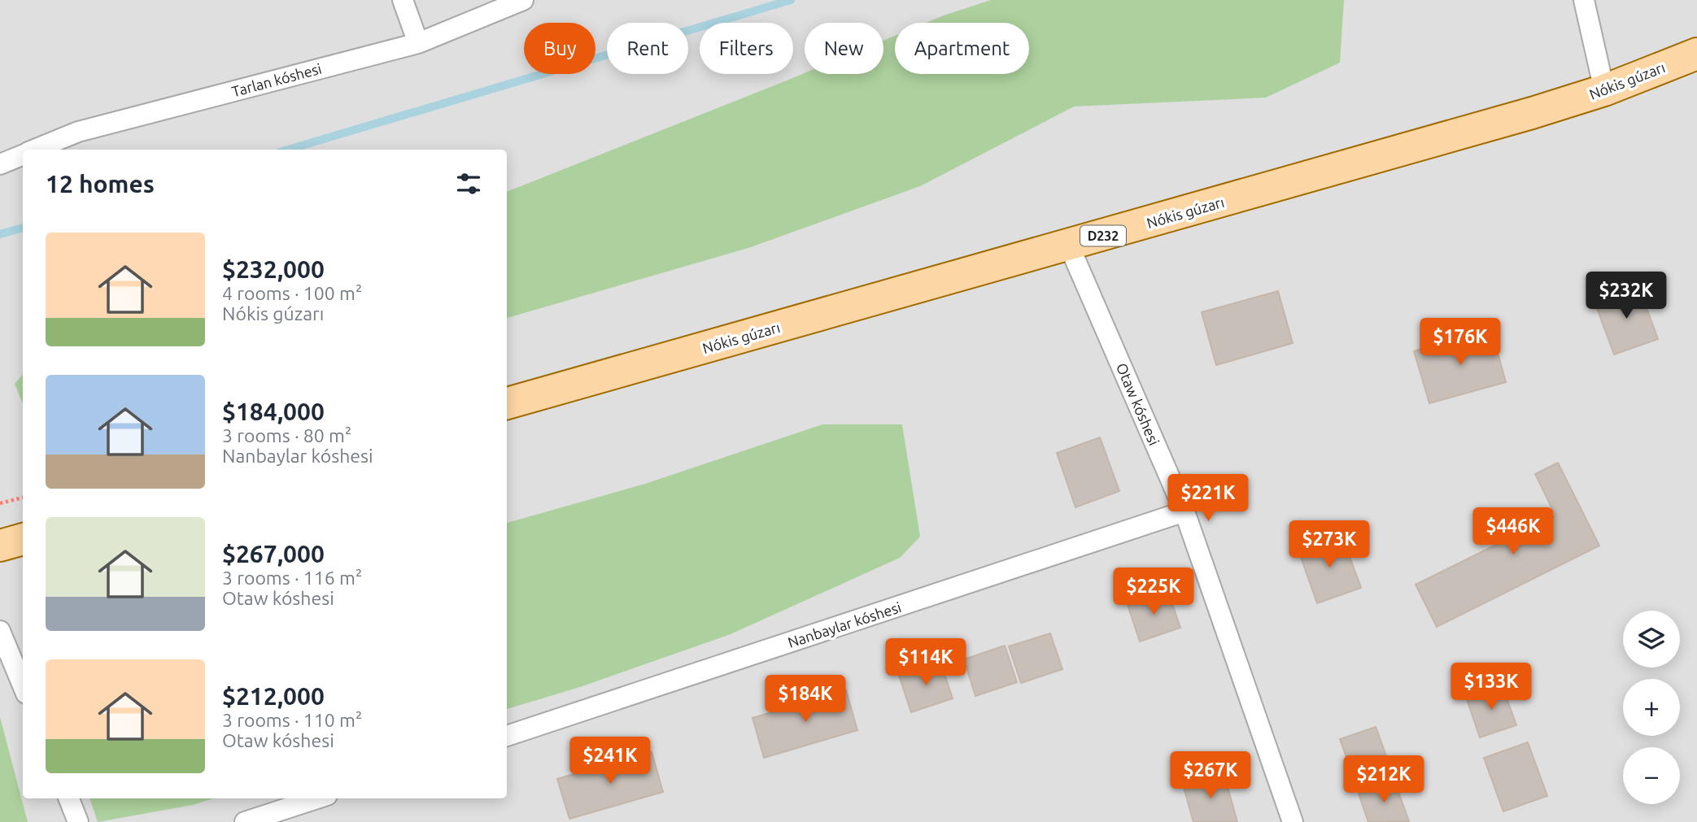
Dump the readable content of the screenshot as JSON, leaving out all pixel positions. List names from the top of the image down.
{
  "streets": {
    "main road": ["Nókis gúzarı", "D232"],
    "street": ["Tarlan kóshesi", "Otaw kóshesi", "Nanbaylar kóshesi"]
  },
  "crossings": [
    ["Nókis gúzarı", "Otaw kóshesi"],
    ["Otaw kóshesi", "Nanbaylar kóshesi"]
  ],
  "page": {
    "chip": [
      "Buy",
      "Rent",
      "Filters",
      "New",
      "Apartment"
    ],
    "heading": "12 homes",
    "list": [
      {
        "name": "$232,000",
        "note": "4 rooms · 100 m² · Nókis gúzarı"
      },
      {
        "name": "$184,000",
        "note": "3 rooms · 80 m² · Nanbaylar kóshesi"
      },
      {
        "name": "$267,000",
        "note": "3 rooms · 116 m² · Otaw kóshesi"
      },
      {
        "name": "$212,000",
        "note": "3 rooms · 110 m² · Otaw kóshesi"
      }
    ],
    "price": [
      "$232K",
      "$176K",
      "$221K",
      "$446K",
      "$273K",
      "$225K",
      "$114K",
      "$133K",
      "$184K",
      "$241K",
      "$267K",
      "$212K"
    ],
    "map_buttons": ["+", "−"]
  }
}
